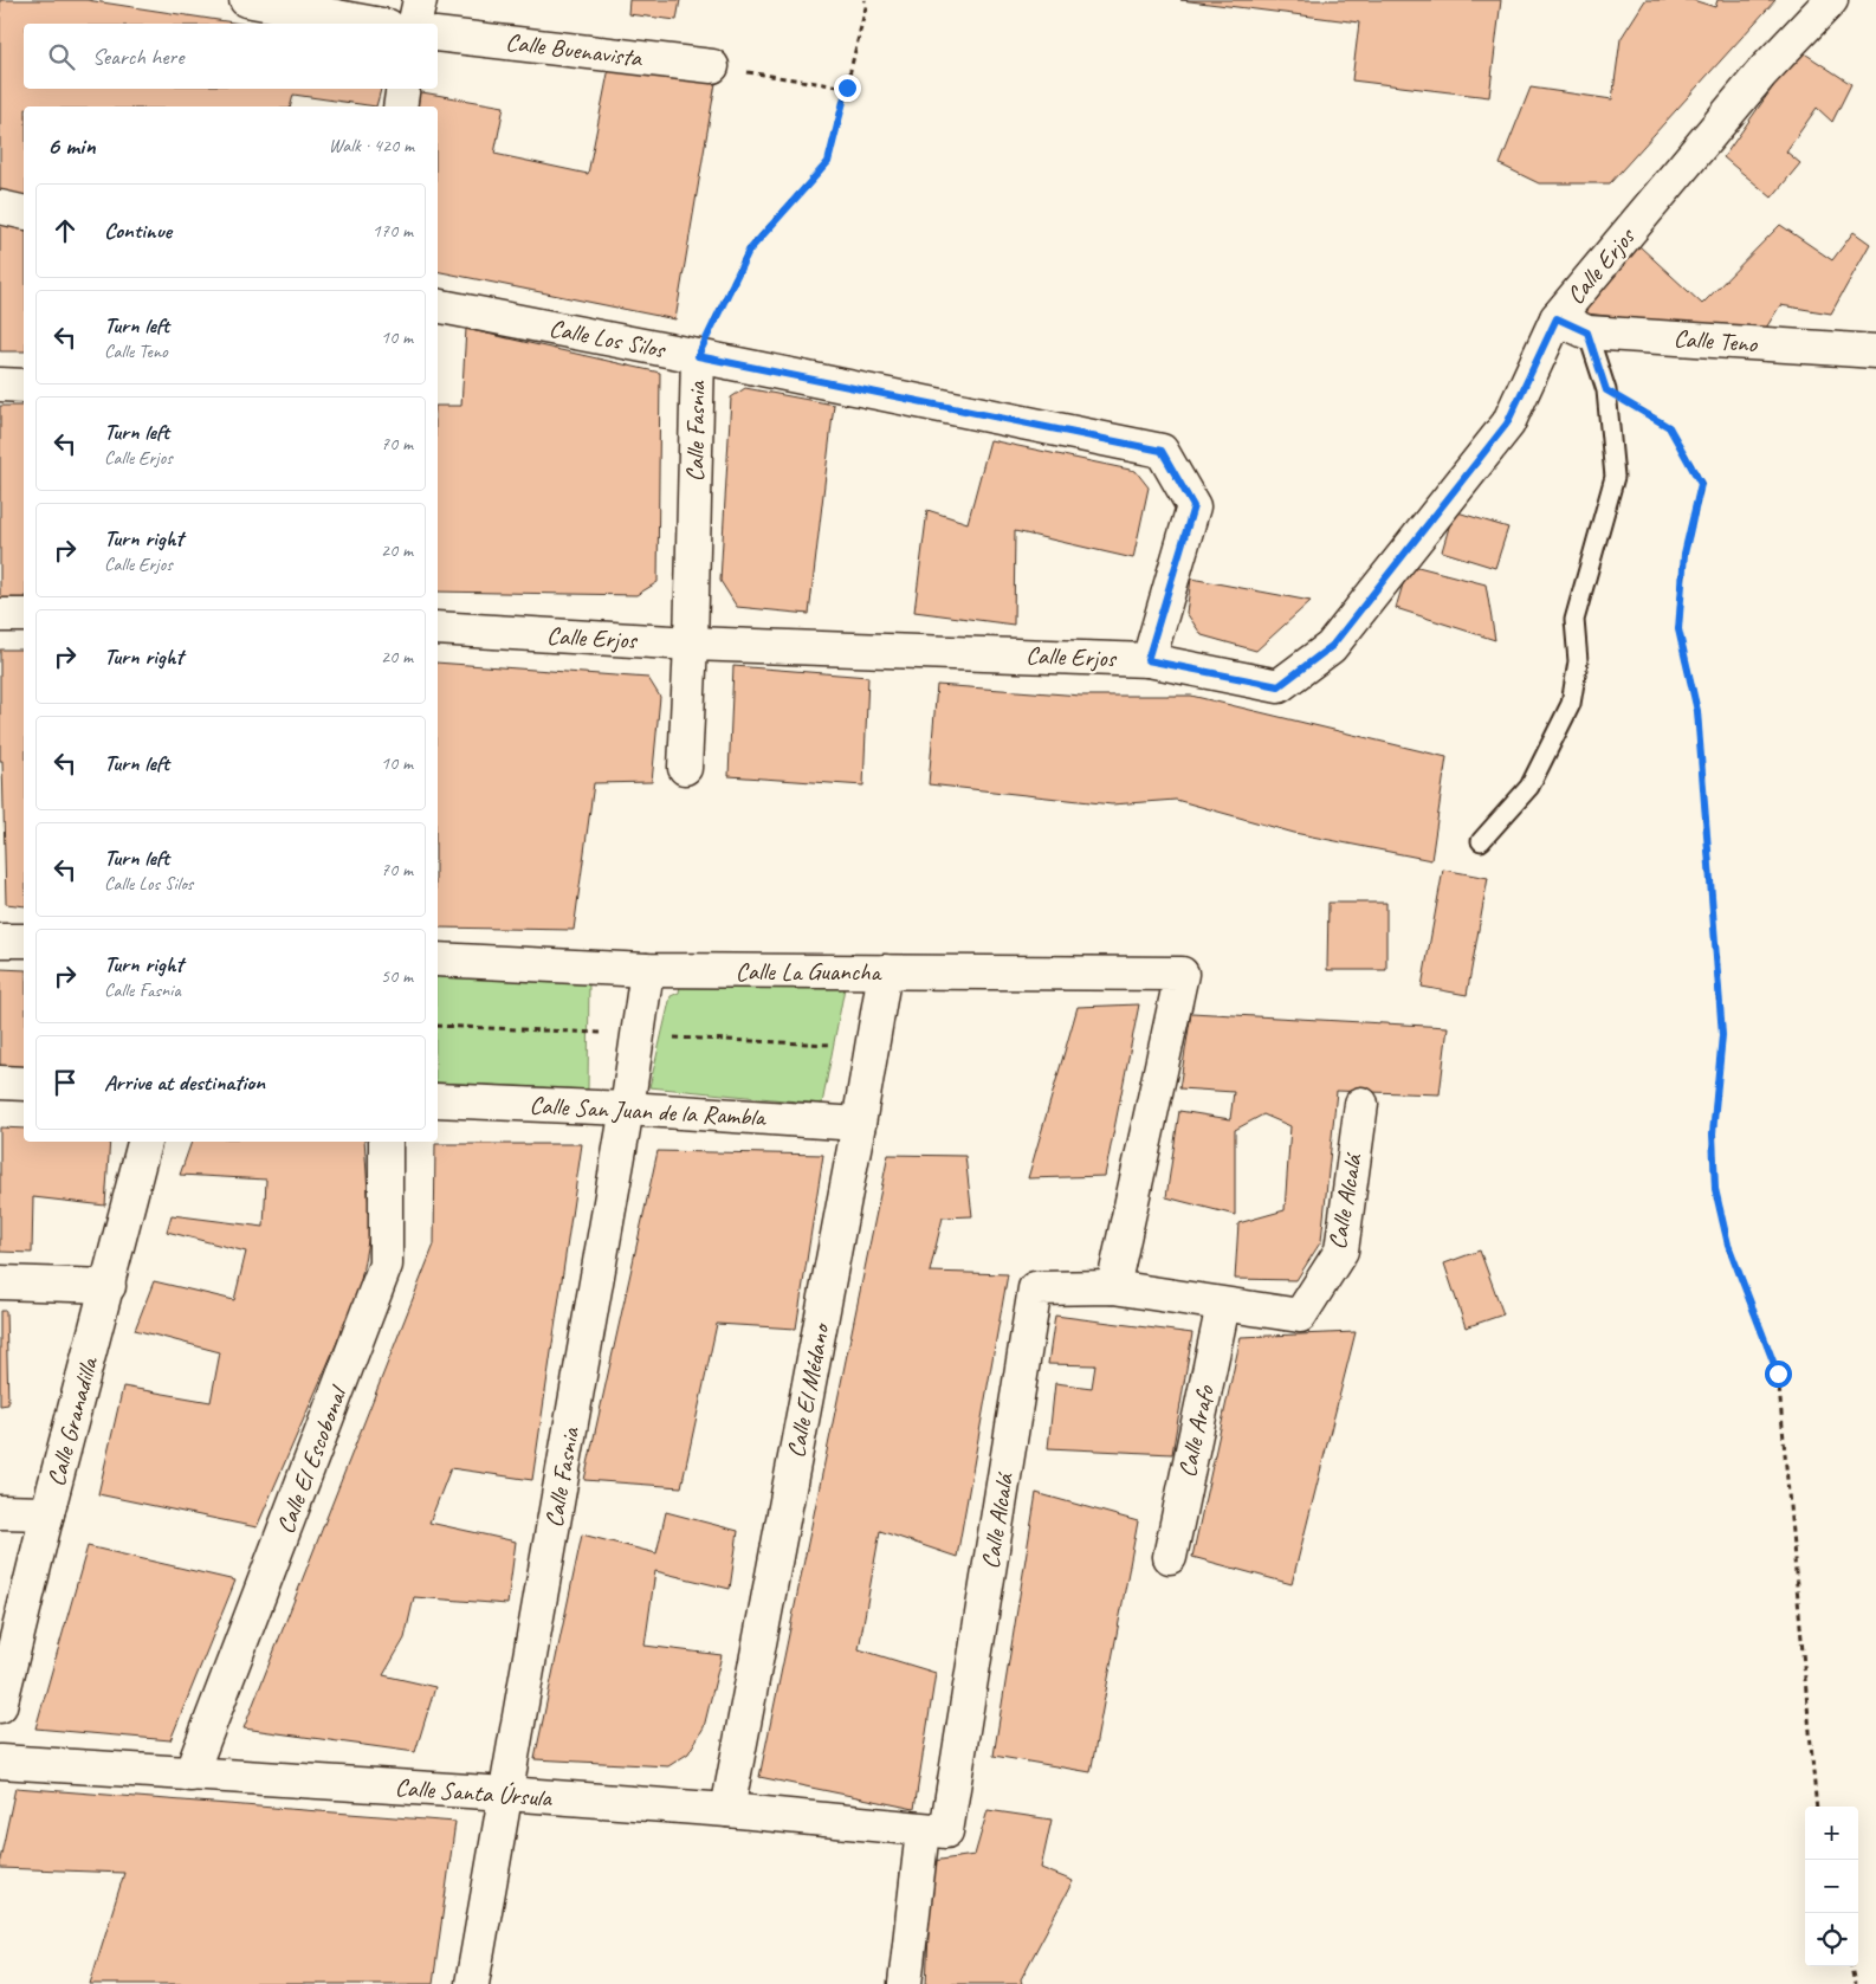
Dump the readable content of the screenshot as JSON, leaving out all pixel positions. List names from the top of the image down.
{
  "streets": {
    "street": [
      "Calle Buenavista",
      "Calle Erjos",
      "Calle Los Silos",
      "Calle Teno",
      "Calle Fasnia",
      "Calle La Guancha",
      "Calle San Juan de la Rambla",
      "Calle Alcalá",
      "Calle El Médano",
      "Calle Granadilla",
      "Calle Arafo",
      "Calle El Escobonal",
      "Calle Santa Úrsula"
    ]
  },
  "crossings": [
    ["Calle Erjos", "Calle Los Silos"],
    ["Calle Erjos", "Calle Teno"],
    ["Calle Erjos", "Calle Fasnia"],
    ["Calle Los Silos", "Calle Fasnia"],
    ["Calle Fasnia", "Calle La Guancha"],
    ["Calle Fasnia", "Calle San Juan de la Rambla"],
    ["Calle Fasnia", "Calle Santa Úrsula"],
    ["Calle La Guancha", "Calle Alcalá"],
    ["Calle La Guancha", "Calle El Médano"],
    ["Calle San Juan de la Rambla", "Calle El Médano"],
    ["Calle Alcalá", "Calle Arafo"],
    ["Calle Alcalá", "Calle Santa Úrsula"],
    ["Calle El Médano", "Calle Santa Úrsula"],
    ["Calle El Escobonal", "Calle Santa Úrsula"]
  ],
  "page": {
    "search": "Search here",
    "heading": ["6 min", "Walk · 420 m"],
    "list": [
      ["Continue", "170 m"],
      ["Turn left", "Calle Teno", "10 m"],
      ["Turn left", "Calle Erjos", "70 m"],
      ["Turn right", "Calle Erjos", "20 m"],
      ["Turn right", "20 m"],
      ["Turn left", "10 m"],
      ["Turn left", "Calle Los Silos", "70 m"],
      ["Turn right", "Calle Fasnia", "50 m"],
      "Arrive at destination"
    ],
    "map_buttons": ["+", "−"]
  }
}
